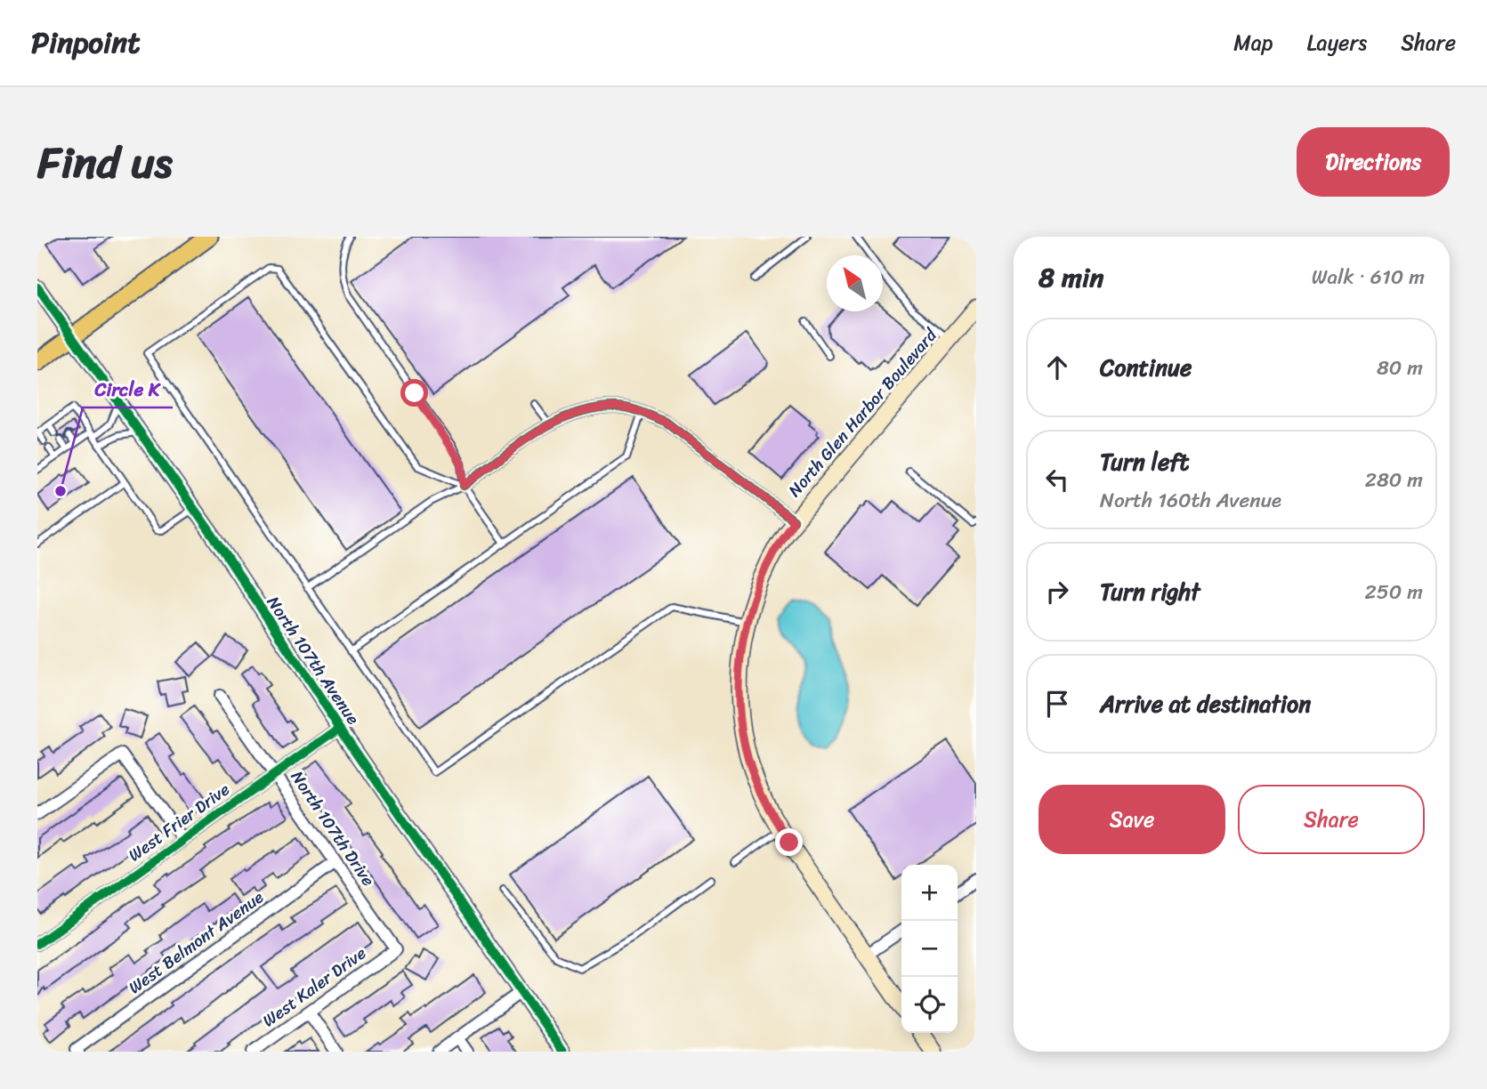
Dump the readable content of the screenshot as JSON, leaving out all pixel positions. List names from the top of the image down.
{
  "streets": {
    "main road": ["North Glen Harbor Boulevard"],
    "street": [
      "North 107th Avenue",
      "West Frier Drive",
      "North 107th Drive",
      "West Belmont Avenue",
      "West Kaler Drive"
    ]
  },
  "crossings": [
    ["North 107th Avenue", "West Frier Drive"],
    ["West Frier Drive", "North 107th Drive"],
    ["North 107th Drive", "West Belmont Avenue"],
    ["North 107th Drive", "West Kaler Drive"]
  ],
  "places": ["Circle K"],
  "north": "top left",
  "page": {
    "header": "Pinpoint",
    "nav": ["Map", "Layers", "Share"],
    "title": "Find us",
    "buttons": [
      "Directions",
      ["Save", "Share"]
    ],
    "heading": ["8 min", "Walk · 610 m"],
    "list": [
      ["Continue", "80 m"],
      ["Turn left", "North 160th Avenue", "280 m"],
      ["Turn right", "250 m"],
      "Arrive at destination"
    ],
    "map_buttons": ["+", "−"]
  }
}
